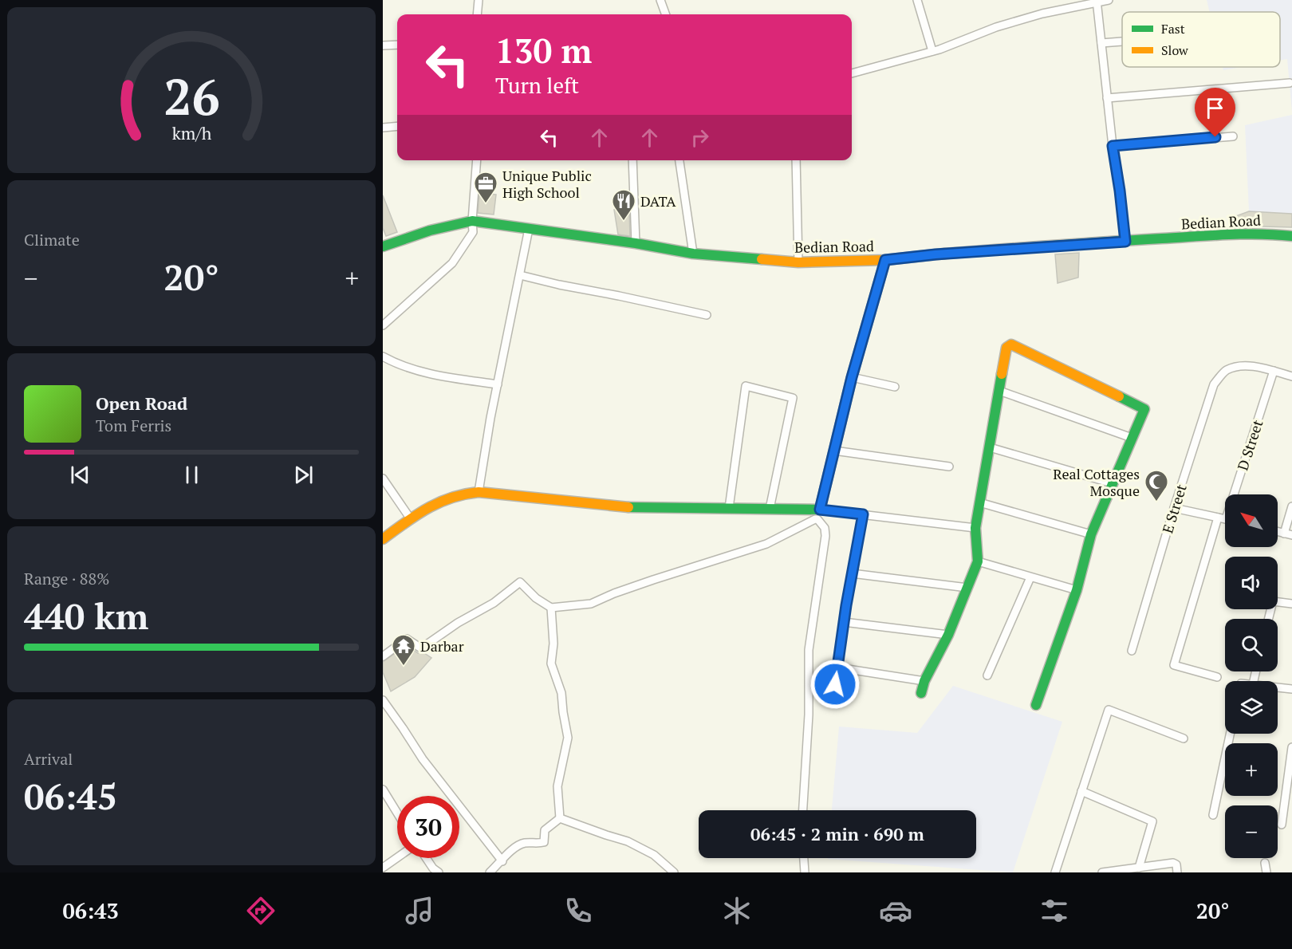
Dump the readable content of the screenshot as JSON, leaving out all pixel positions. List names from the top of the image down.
{
  "streets": {
    "street": ["Bedian Road", "D Street", "E Street"]
  },
  "crossings": [
    ["D Street", "E Street"]
  ],
  "places": {
    "office": ["Unique Public High School"],
    "restaurant": ["DATA"],
    "mosque": ["Real Cottages Mosque"],
    "temple": ["Darbar"]
  },
  "legend": ["Fast", "Slow"],
  "north": "top left",
  "page": {
    "turn": ["130 m", "Turn left"],
    "tile": [
      "Climate",
      ["Range · 88%", "440 km"],
      ["Arrival", "06:45"]
    ],
    "heat": ["−", "20°", "+"],
    "song": ["Open Road", "Tom Ferris"],
    "map_buttons": ["+", "−"],
    "limit": "30",
    "trip": "06:45 · 2 min · 690 m",
    "tabs": ["06:43", "20°"],
    "gauge": ["26", "km/h"]
  }
}
